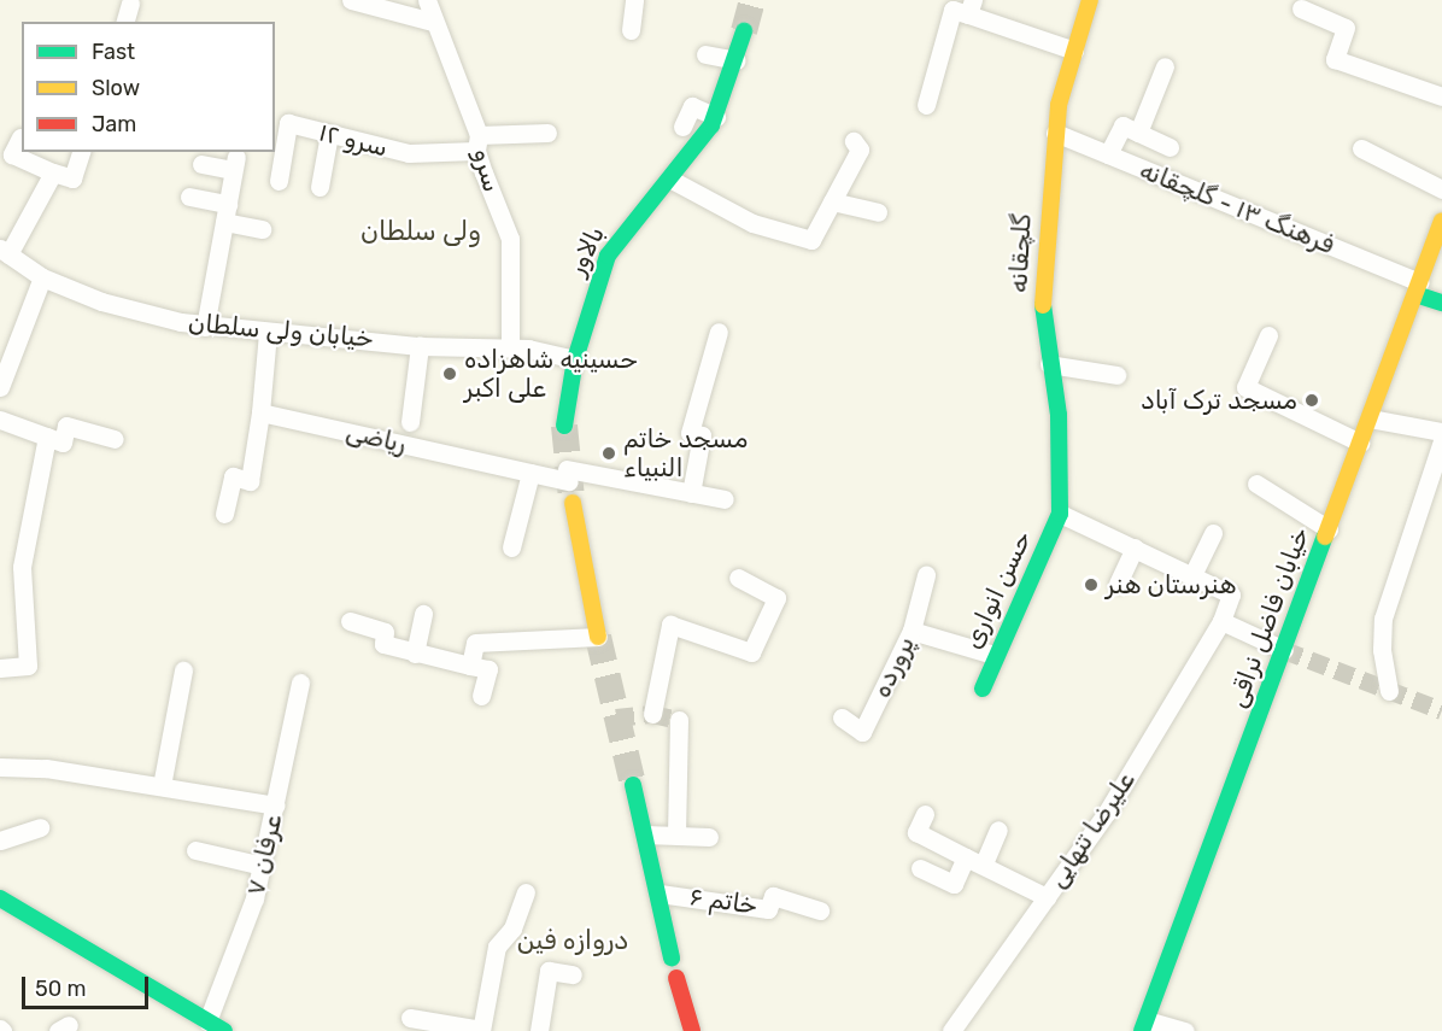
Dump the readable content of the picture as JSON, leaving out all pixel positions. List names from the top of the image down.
{
  "streets": {
    "street": [
      "سرو ۱۲",
      "سرو",
      "فرهنگ ۱۳ - گلچقانه",
      "بالاور",
      "گلچقانه",
      "خیابان ولی سلطان",
      "ریاضی",
      "حسن انواری",
      "خیابان فاضل نراقی",
      "پرورده",
      "علیرضا تنهایی",
      "عرفان ۷",
      "خاتم ۶"
    ]
  },
  "crossings": [
    ["سرو ۱۲", "سرو"],
    ["سرو", "خیابان ولی سلطان"],
    ["فرهنگ ۱۳ - گلچقانه", "گلچقانه"],
    ["فرهنگ ۱۳ - گلچقانه", "خیابان فاضل نراقی"],
    ["بالاور", "خیابان ولی سلطان"],
    ["گلچقانه", "حسن انواری"]
  ],
  "districts": ["ولی سلطان", "دروازه فین"],
  "places": [
    "حسینیه شاهزاده علی اکبر",
    "مسجد ترک آباد",
    "مسجد خاتم النبیاء",
    "هنرستان هنر"
  ],
  "legend": ["Fast", "Slow", "Jam"],
  "scale_bar": "50 m"
}
